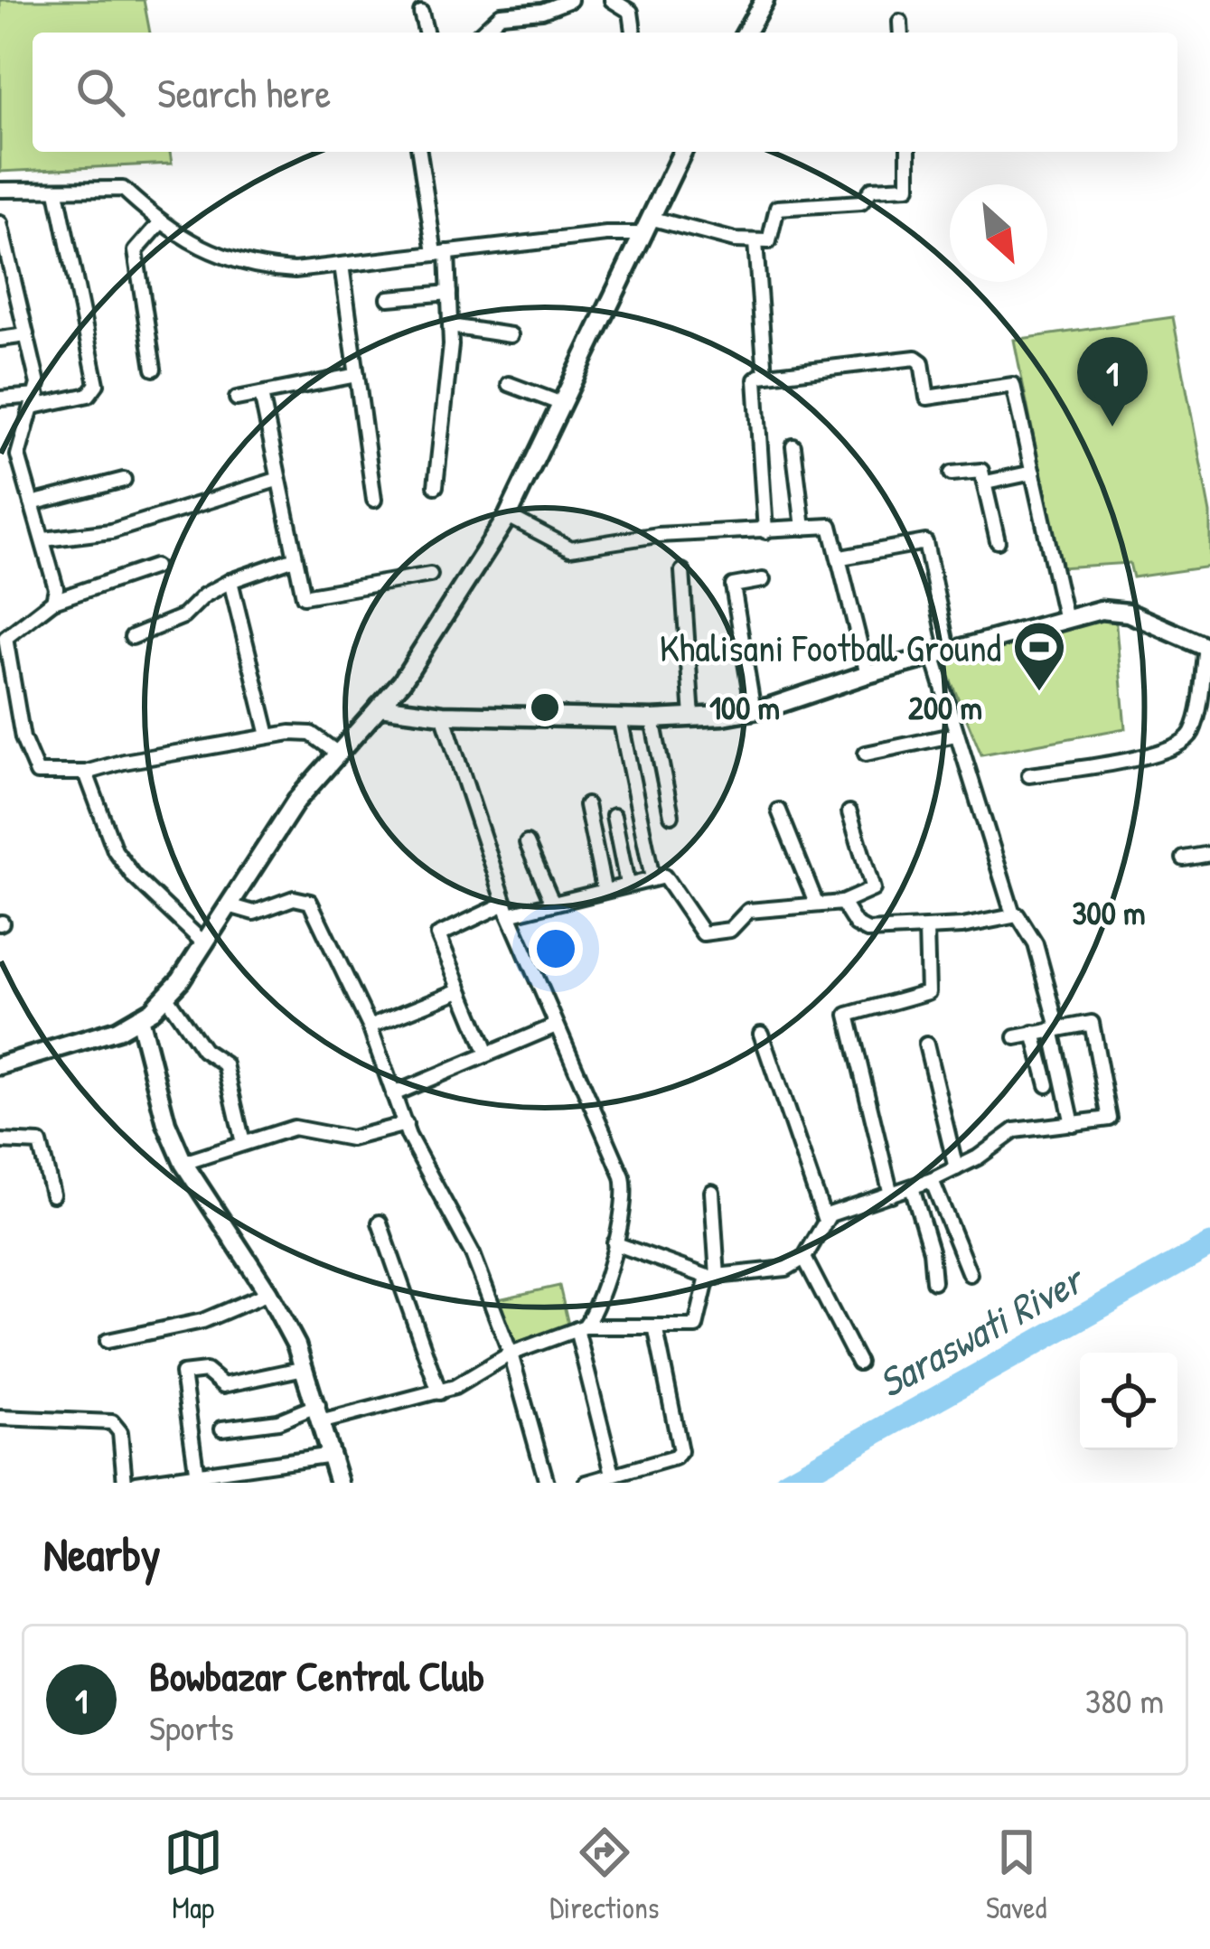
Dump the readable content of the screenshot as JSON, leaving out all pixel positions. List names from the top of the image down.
{
  "water": ["Saraswati River"],
  "places": {
    "sports": ["Khalisani Football Ground"]
  },
  "north": "bottom right",
  "page": {
    "search": "Search here",
    "pins": "1",
    "heading": "Nearby",
    "list": [
      {
        "mark": "1",
        "name": "Bowbazar Central Club",
        "note": "Sports",
        "value": "380 m"
      }
    ],
    "nav": ["Map", "Directions", "Saved"]
  },
  "rings": ["100 m", "200 m", "300 m"]
}
